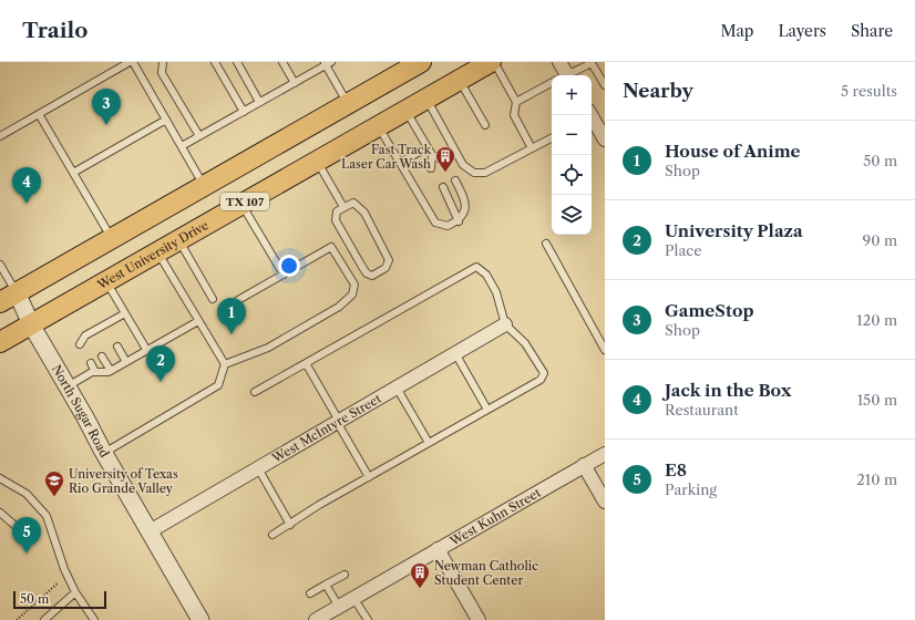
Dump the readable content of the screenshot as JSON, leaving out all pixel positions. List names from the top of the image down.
{
  "streets": {
    "main road": ["TX 107", "West University Drive"],
    "street": ["North Sugar Road", "West McIntyre Street", "West Kuhn Street"]
  },
  "crossings": [
    ["TX 107", "North Sugar Road"],
    ["West University Drive", "North Sugar Road"],
    ["North Sugar Road", "West McIntyre Street"]
  ],
  "places": {
    "building": ["Fast Track Laser Car Wash", "Newman Catholic Student Center"],
    "school or university": ["University of Texas Rio Grande Valley"]
  },
  "scale_bar": "50 m",
  "page": {
    "header": "Trailo",
    "nav": ["Map", "Layers", "Share"],
    "heading": ["Nearby", "5 results"],
    "map_buttons": ["+", "−"],
    "pins": [
      "3",
      "4",
      "1",
      "2",
      "5"
    ],
    "list": [
      {
        "mark": "1",
        "name": "House of Anime",
        "note": "Shop",
        "value": "50 m"
      },
      {
        "mark": "2",
        "name": "University Plaza",
        "note": "Place",
        "value": "90 m"
      },
      {
        "mark": "3",
        "name": "GameStop",
        "note": "Shop",
        "value": "120 m"
      },
      {
        "mark": "4",
        "name": "Jack in the Box",
        "note": "Restaurant",
        "value": "150 m"
      },
      {
        "mark": "5",
        "name": "E8",
        "note": "Parking",
        "value": "210 m"
      }
    ],
    "scale": "50 m"
  }
}
